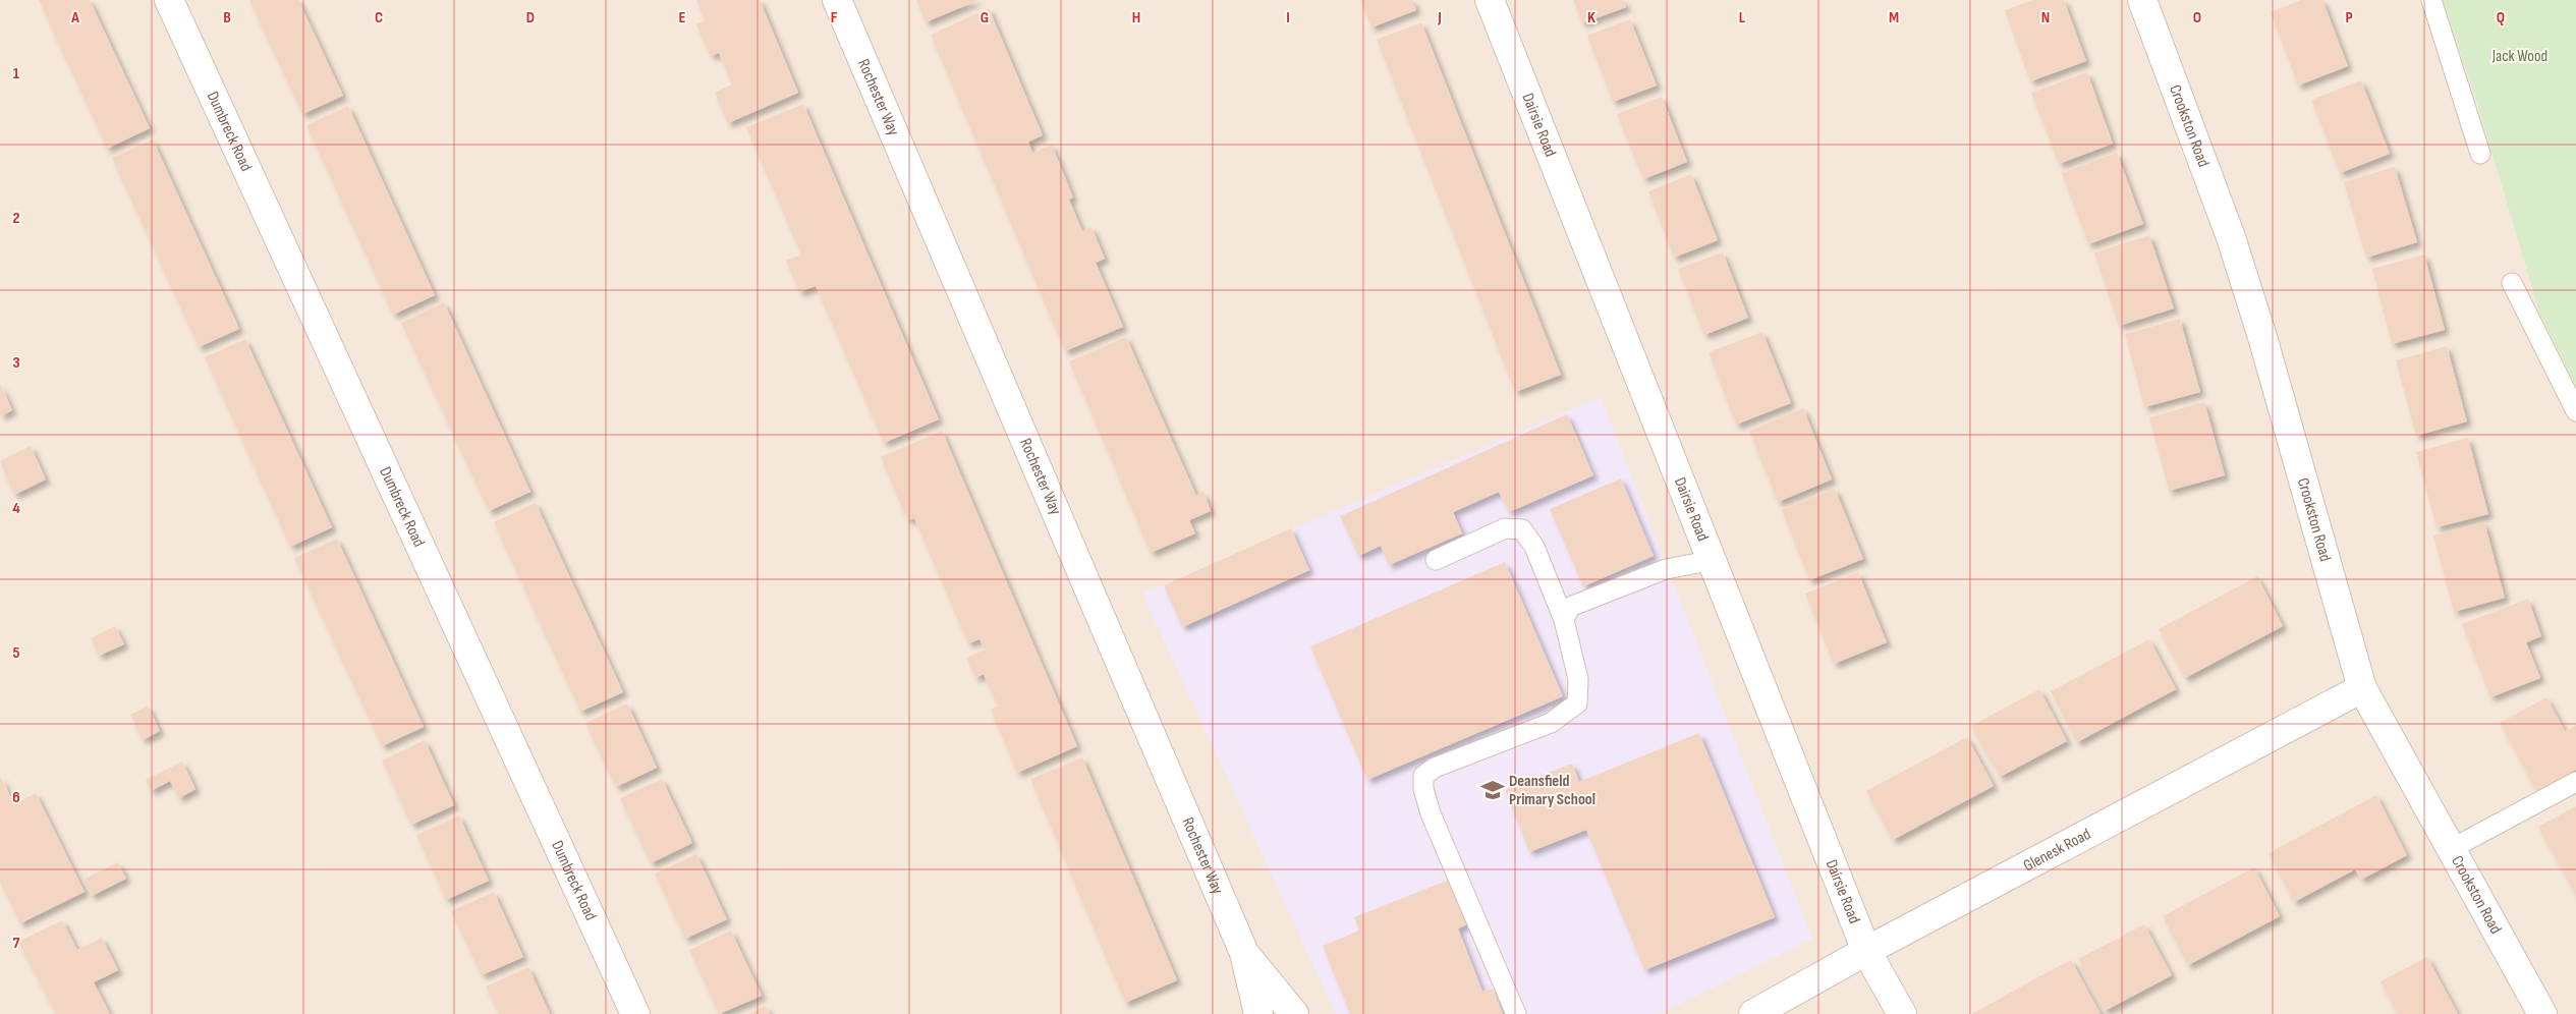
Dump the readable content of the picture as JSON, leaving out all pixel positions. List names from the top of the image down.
{
  "streets": {
    "street": [
      "Rochester Way",
      "Dairsie Road",
      "Crookston Road",
      "Dumbreck Road",
      "Glenesk Road"
    ]
  },
  "crossings": [
    ["Dairsie Road", "Glenesk Road"],
    ["Crookston Road", "Glenesk Road"]
  ],
  "parks": ["Jack Wood"],
  "places": {
    "school or university": ["Deansfield Primary School"]
  },
  "grid": {
    "columns": [
      "A",
      "B",
      "C",
      "D",
      "E",
      "F",
      "G",
      "H",
      "I",
      "J",
      "K",
      "L",
      "M",
      "N",
      "O",
      "P",
      "Q"
    ],
    "rows": [
      "1",
      "2",
      "3",
      "4",
      "5",
      "6",
      "7"
    ]
  }
}
